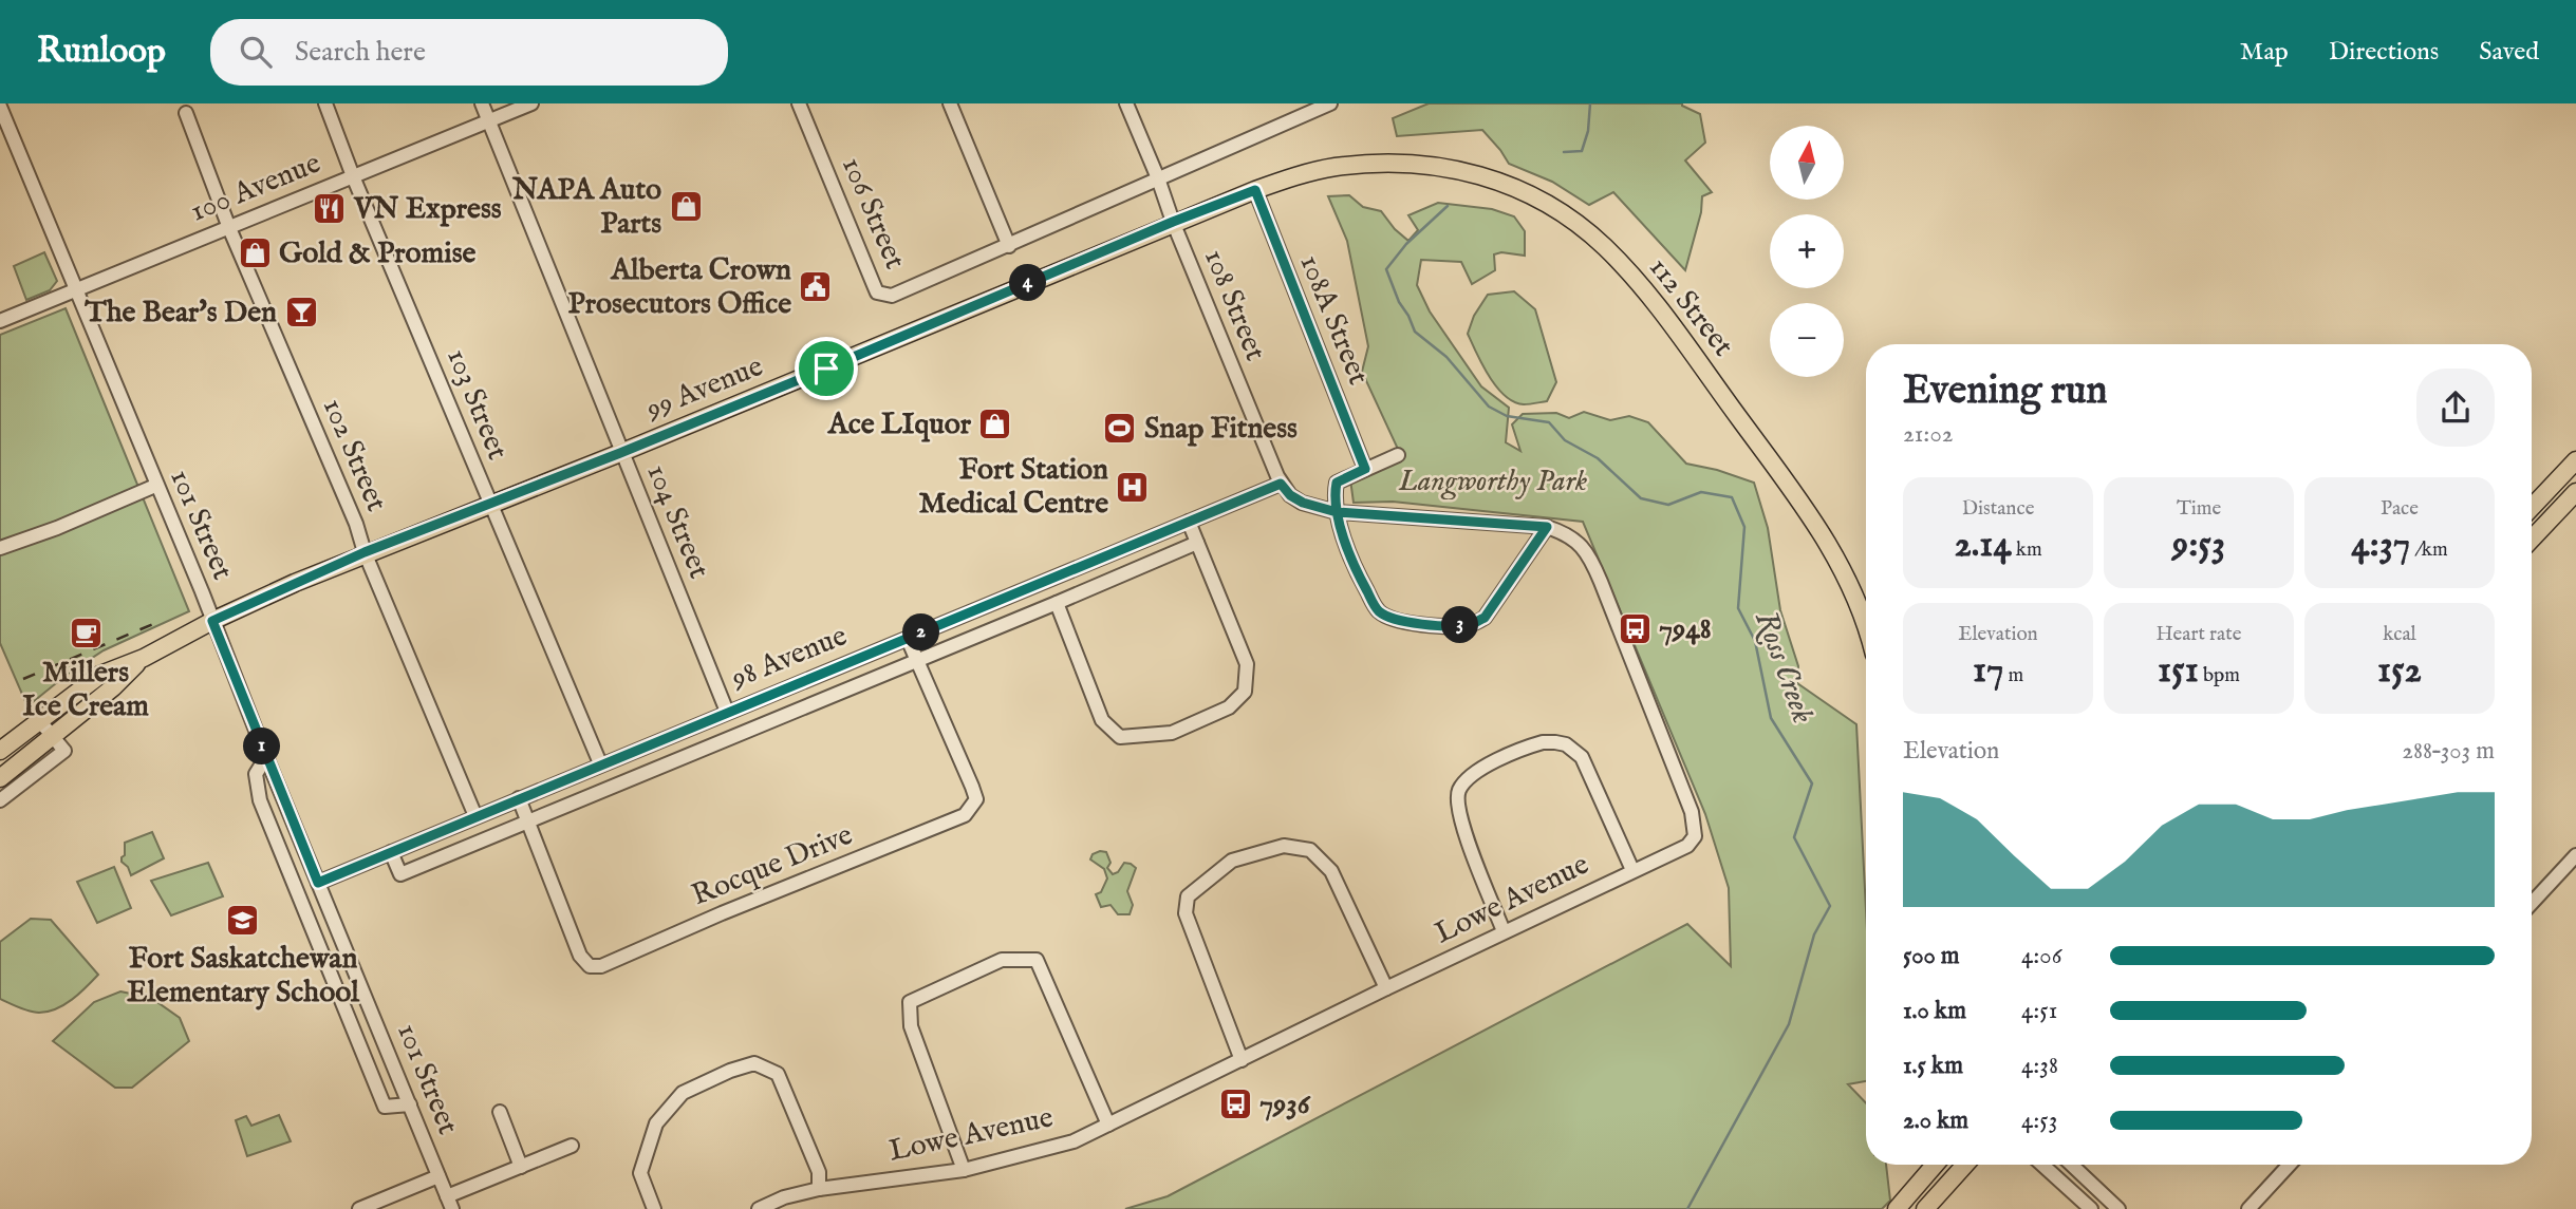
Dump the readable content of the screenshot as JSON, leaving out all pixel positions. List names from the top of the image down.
{
  "streets": {
    "main road": ["112 Street", "99 Avenue"],
    "street": [
      "100 Avenue",
      "106 Street",
      "108 Street",
      "108A Street",
      "103 Street",
      "102 Street",
      "104 Street",
      "101 Street",
      "98 Avenue",
      "Rocque Drive",
      "Lowe Avenue"
    ]
  },
  "crossings": [
    ["100 Avenue", "103 Street"],
    ["100 Avenue", "102 Street"],
    ["100 Avenue", "104 Street"],
    ["100 Avenue", "101 Street"],
    ["108 Street", "99 Avenue"],
    ["108 Street", "98 Avenue"],
    ["108 Street", "Lowe Avenue"],
    ["112 Street", "99 Avenue"],
    ["108A Street", "99 Avenue"],
    ["99 Avenue", "103 Street"],
    ["99 Avenue", "102 Street"],
    ["99 Avenue", "104 Street"],
    ["99 Avenue", "101 Street"],
    ["103 Street", "98 Avenue"],
    ["102 Street", "98 Avenue"],
    ["104 Street", "98 Avenue"],
    ["101 Street", "98 Avenue"],
    ["98 Avenue", "Rocque Drive"],
    ["98 Avenue", "Lowe Avenue"]
  ],
  "water": ["Ross Creek"],
  "parks": ["Langworthy Park"],
  "places": {
    "shop": ["NAPA Auto Parts", "Gold & Promise", "Ace LIquor"],
    "restaurant": ["VN Express"],
    "public building": ["Alberta Crown Prosecutors Office"],
    "bar": ["The Bear's Den"],
    "sports": ["Snap Fitness"],
    "hospital": ["Fort Station Medical Centre"],
    "bus stop": ["7948", "7936"],
    "cafe": ["Millers Ice Cream"],
    "school or university": ["Fort Saskatchewan Elementary School"]
  },
  "north": "top",
  "page": {
    "header": "Runloop",
    "search": "Search here",
    "nav": ["Map", "Directions", "Saved"],
    "map_buttons": ["+", "−"],
    "pins": [
      "4",
      "3",
      "2",
      "1"
    ],
    "heading": ["Evening run", "21:02"],
    "stats": [
      ["Distance", "2.14 km"],
      ["Time", "9:53"],
      ["Pace", "4:37 /km"],
      ["Elevation", "17 m"],
      ["Heart rate", "151 bpm"],
      ["kcal", "152"]
    ],
    "chart": ["Elevation", "288–303 m"],
    "list": [
      {
        "name": "500 m",
        "note": "4:06"
      },
      {
        "name": "1.0 km",
        "note": "4:51"
      },
      {
        "name": "1.5 km",
        "note": "4:38"
      },
      {
        "name": "2.0 km",
        "note": "4:53"
      }
    ]
  }
}
